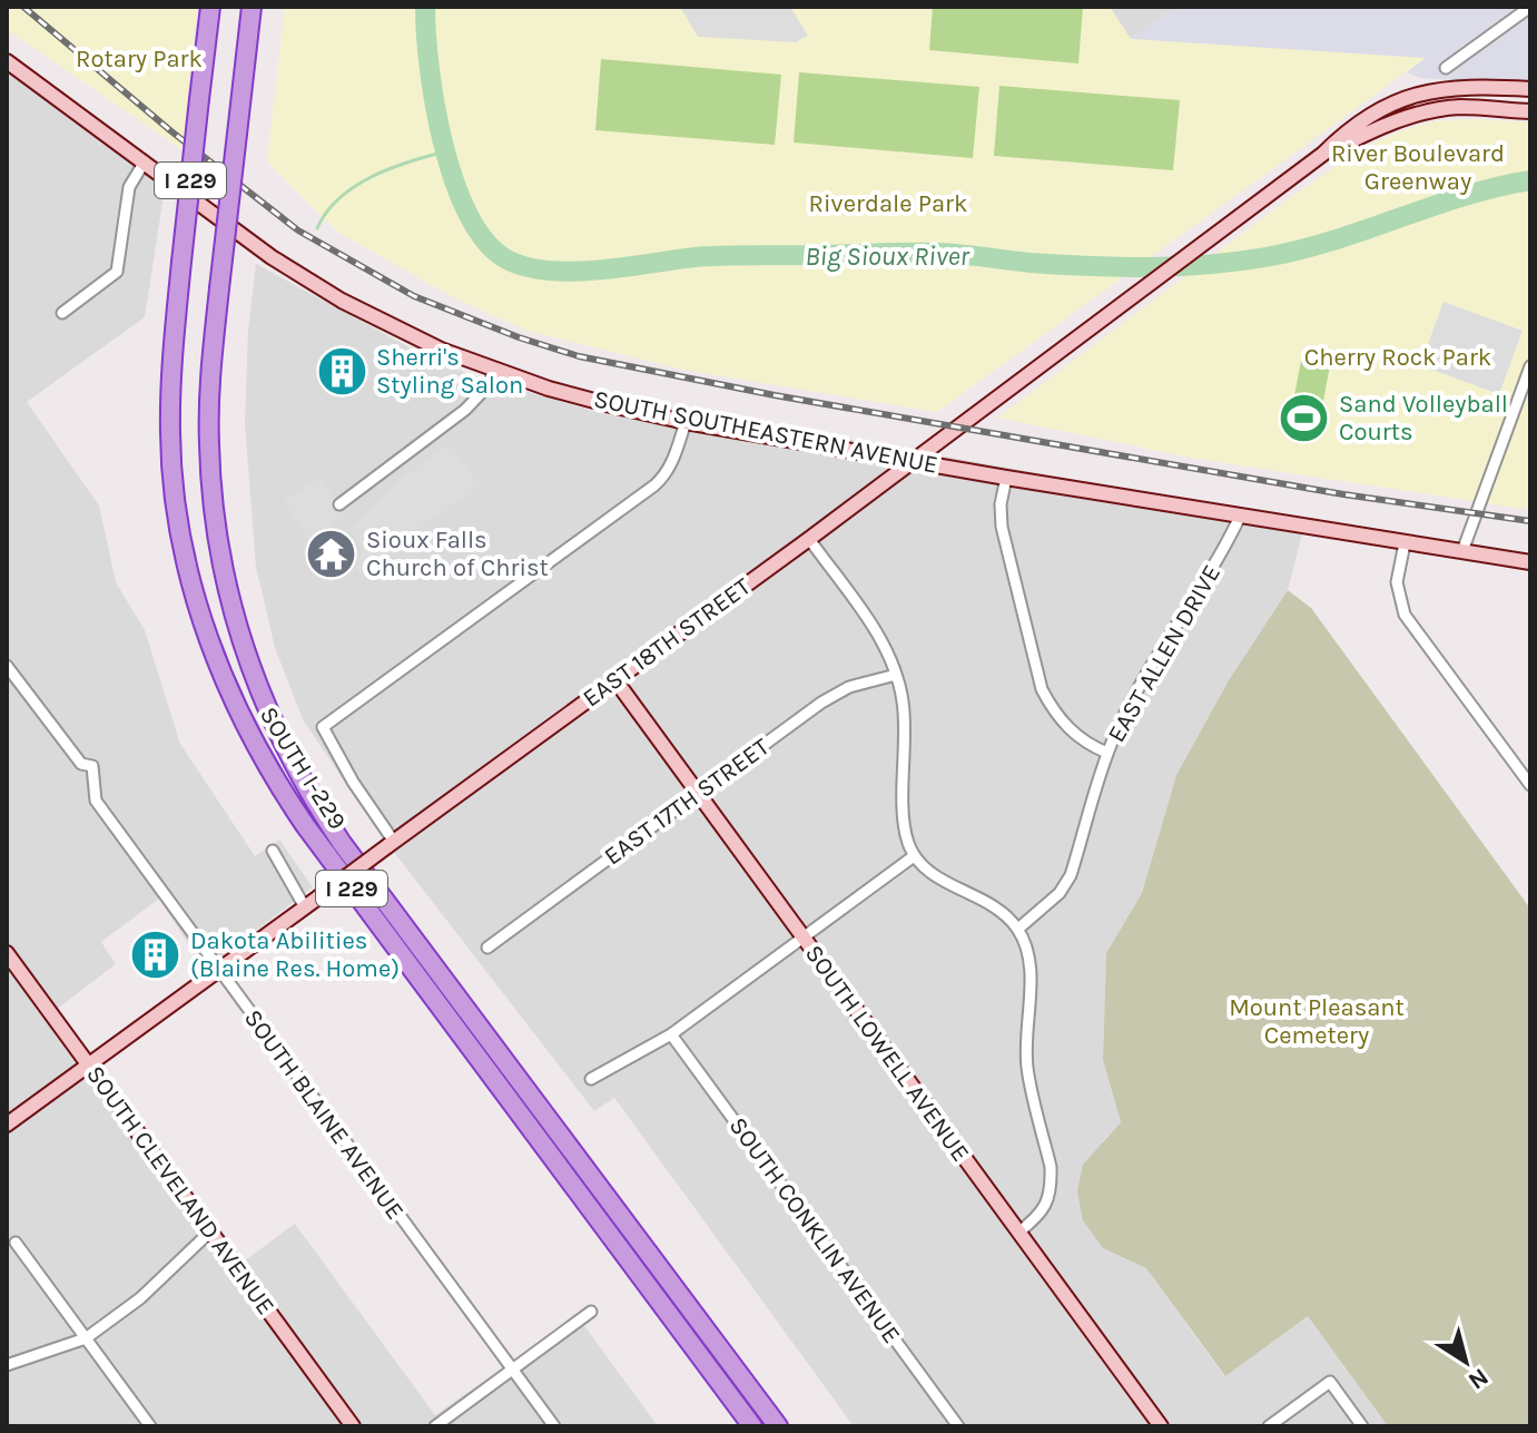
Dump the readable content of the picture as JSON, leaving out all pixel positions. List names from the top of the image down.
{
  "streets": {
    "highway": ["I 229", "SOUTH I-229"],
    "street": [
      "SOUTH SOUTHEASTERN AVENUE",
      "EAST 18TH STREET",
      "EAST ALLEN DRIVE",
      "EAST 17TH STREET",
      "SOUTH LOWELL AVENUE",
      "SOUTH BLAINE AVENUE",
      "SOUTH CLEVELAND AVENUE",
      "SOUTH CONKLIN AVENUE"
    ]
  },
  "crossings": [
    ["SOUTH SOUTHEASTERN AVENUE", "EAST 18TH STREET"],
    ["SOUTH SOUTHEASTERN AVENUE", "EAST ALLEN DRIVE"],
    ["EAST 18TH STREET", "SOUTH LOWELL AVENUE"],
    ["EAST 18TH STREET", "SOUTH BLAINE AVENUE"],
    ["EAST 18TH STREET", "SOUTH CLEVELAND AVENUE"],
    ["EAST 17TH STREET", "SOUTH LOWELL AVENUE"]
  ],
  "water": ["Big Sioux River"],
  "parks": [
    "Rotary Park",
    "River Boulevard Greenway",
    "Riverdale Park",
    "Cherry Rock Park",
    "Mount Pleasant Cemetery"
  ],
  "places": {
    "building": ["Sherri's Styling Salon", "Dakota Abilities (Blaine Res. Home)"],
    "sports": ["Sand Volleyball Courts"],
    "temple": ["Sioux Falls Church of Christ"]
  },
  "north": "bottom right"
}
